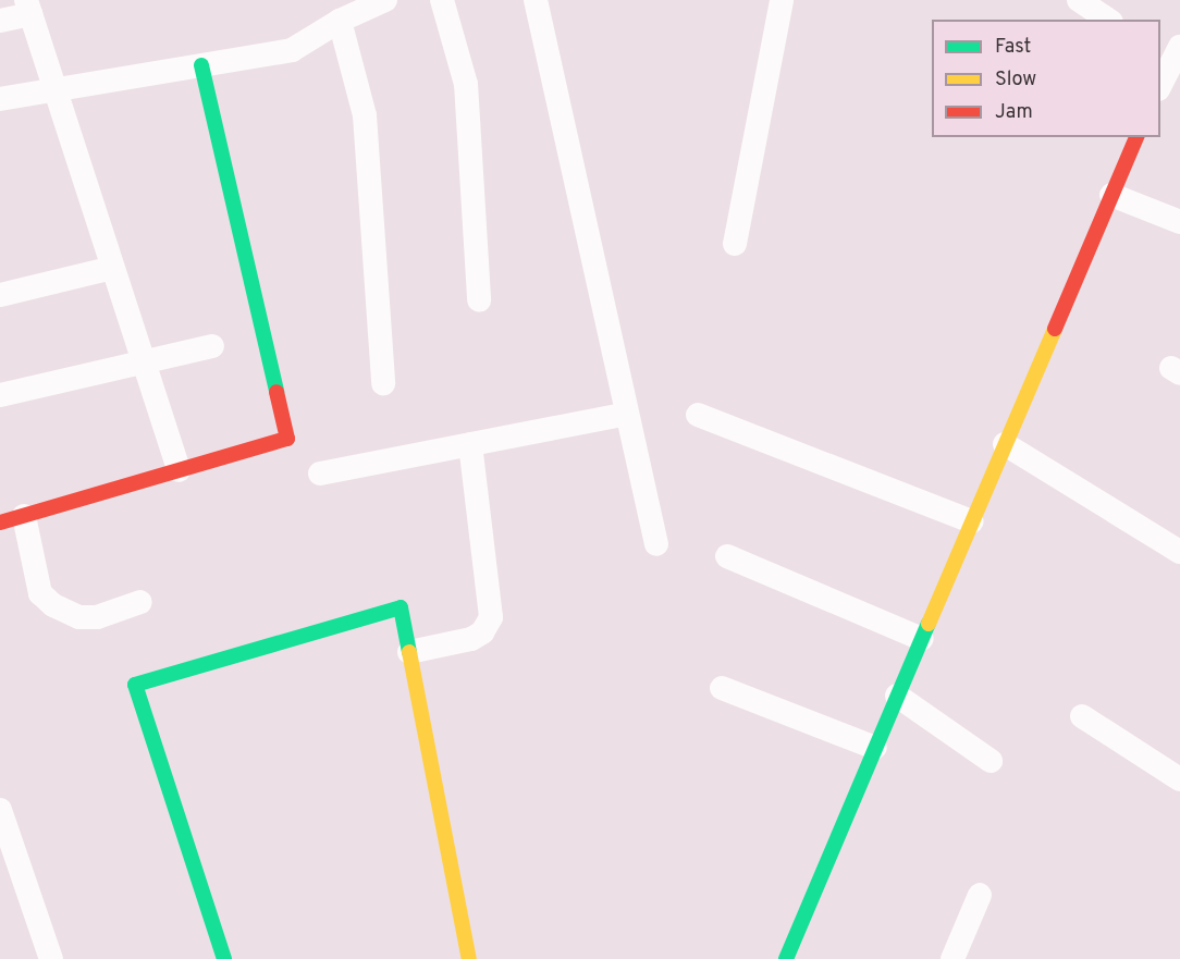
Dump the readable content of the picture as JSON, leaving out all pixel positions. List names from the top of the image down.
{
  "legend": ["Fast", "Slow", "Jam"]
}
